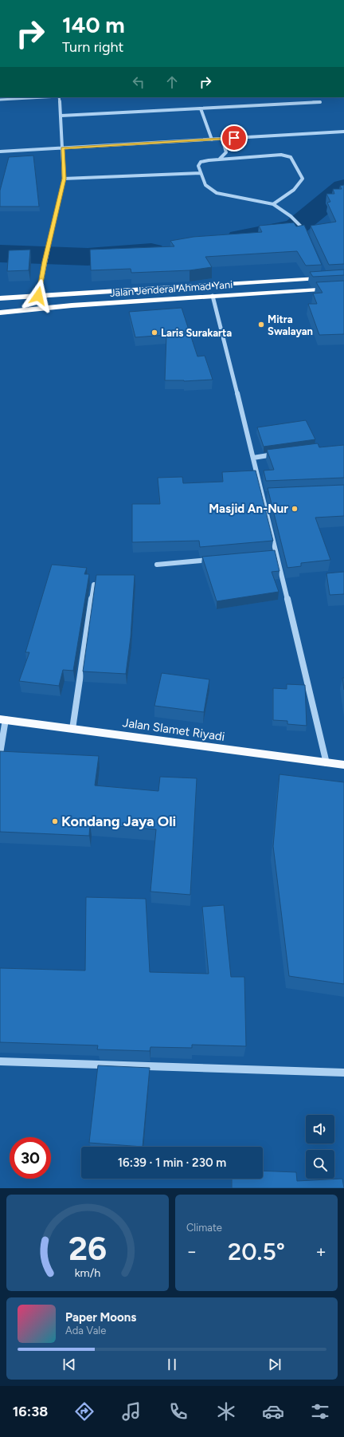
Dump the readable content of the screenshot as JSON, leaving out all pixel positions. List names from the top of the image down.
{
  "streets": {
    "highway": ["Jalan Jenderal Ahmad Yani"],
    "main road": ["Jalan Slamet Riyadi"]
  },
  "places": [
    "Mitra Swalayan",
    "Laris Surakarta",
    "Masjid An-Nur",
    "Kondang Jaya Oli"
  ],
  "page": {
    "turn": ["140 m", "Turn right"],
    "limit": "30",
    "trip": "16:39 · 1 min · 230 m",
    "tile": "Climate",
    "heat": ["−", "20.5°", "+"],
    "song": ["Paper Moons", "Ada Vale"],
    "tabs": "16:38",
    "gauge": ["26", "km/h"]
  }
}
